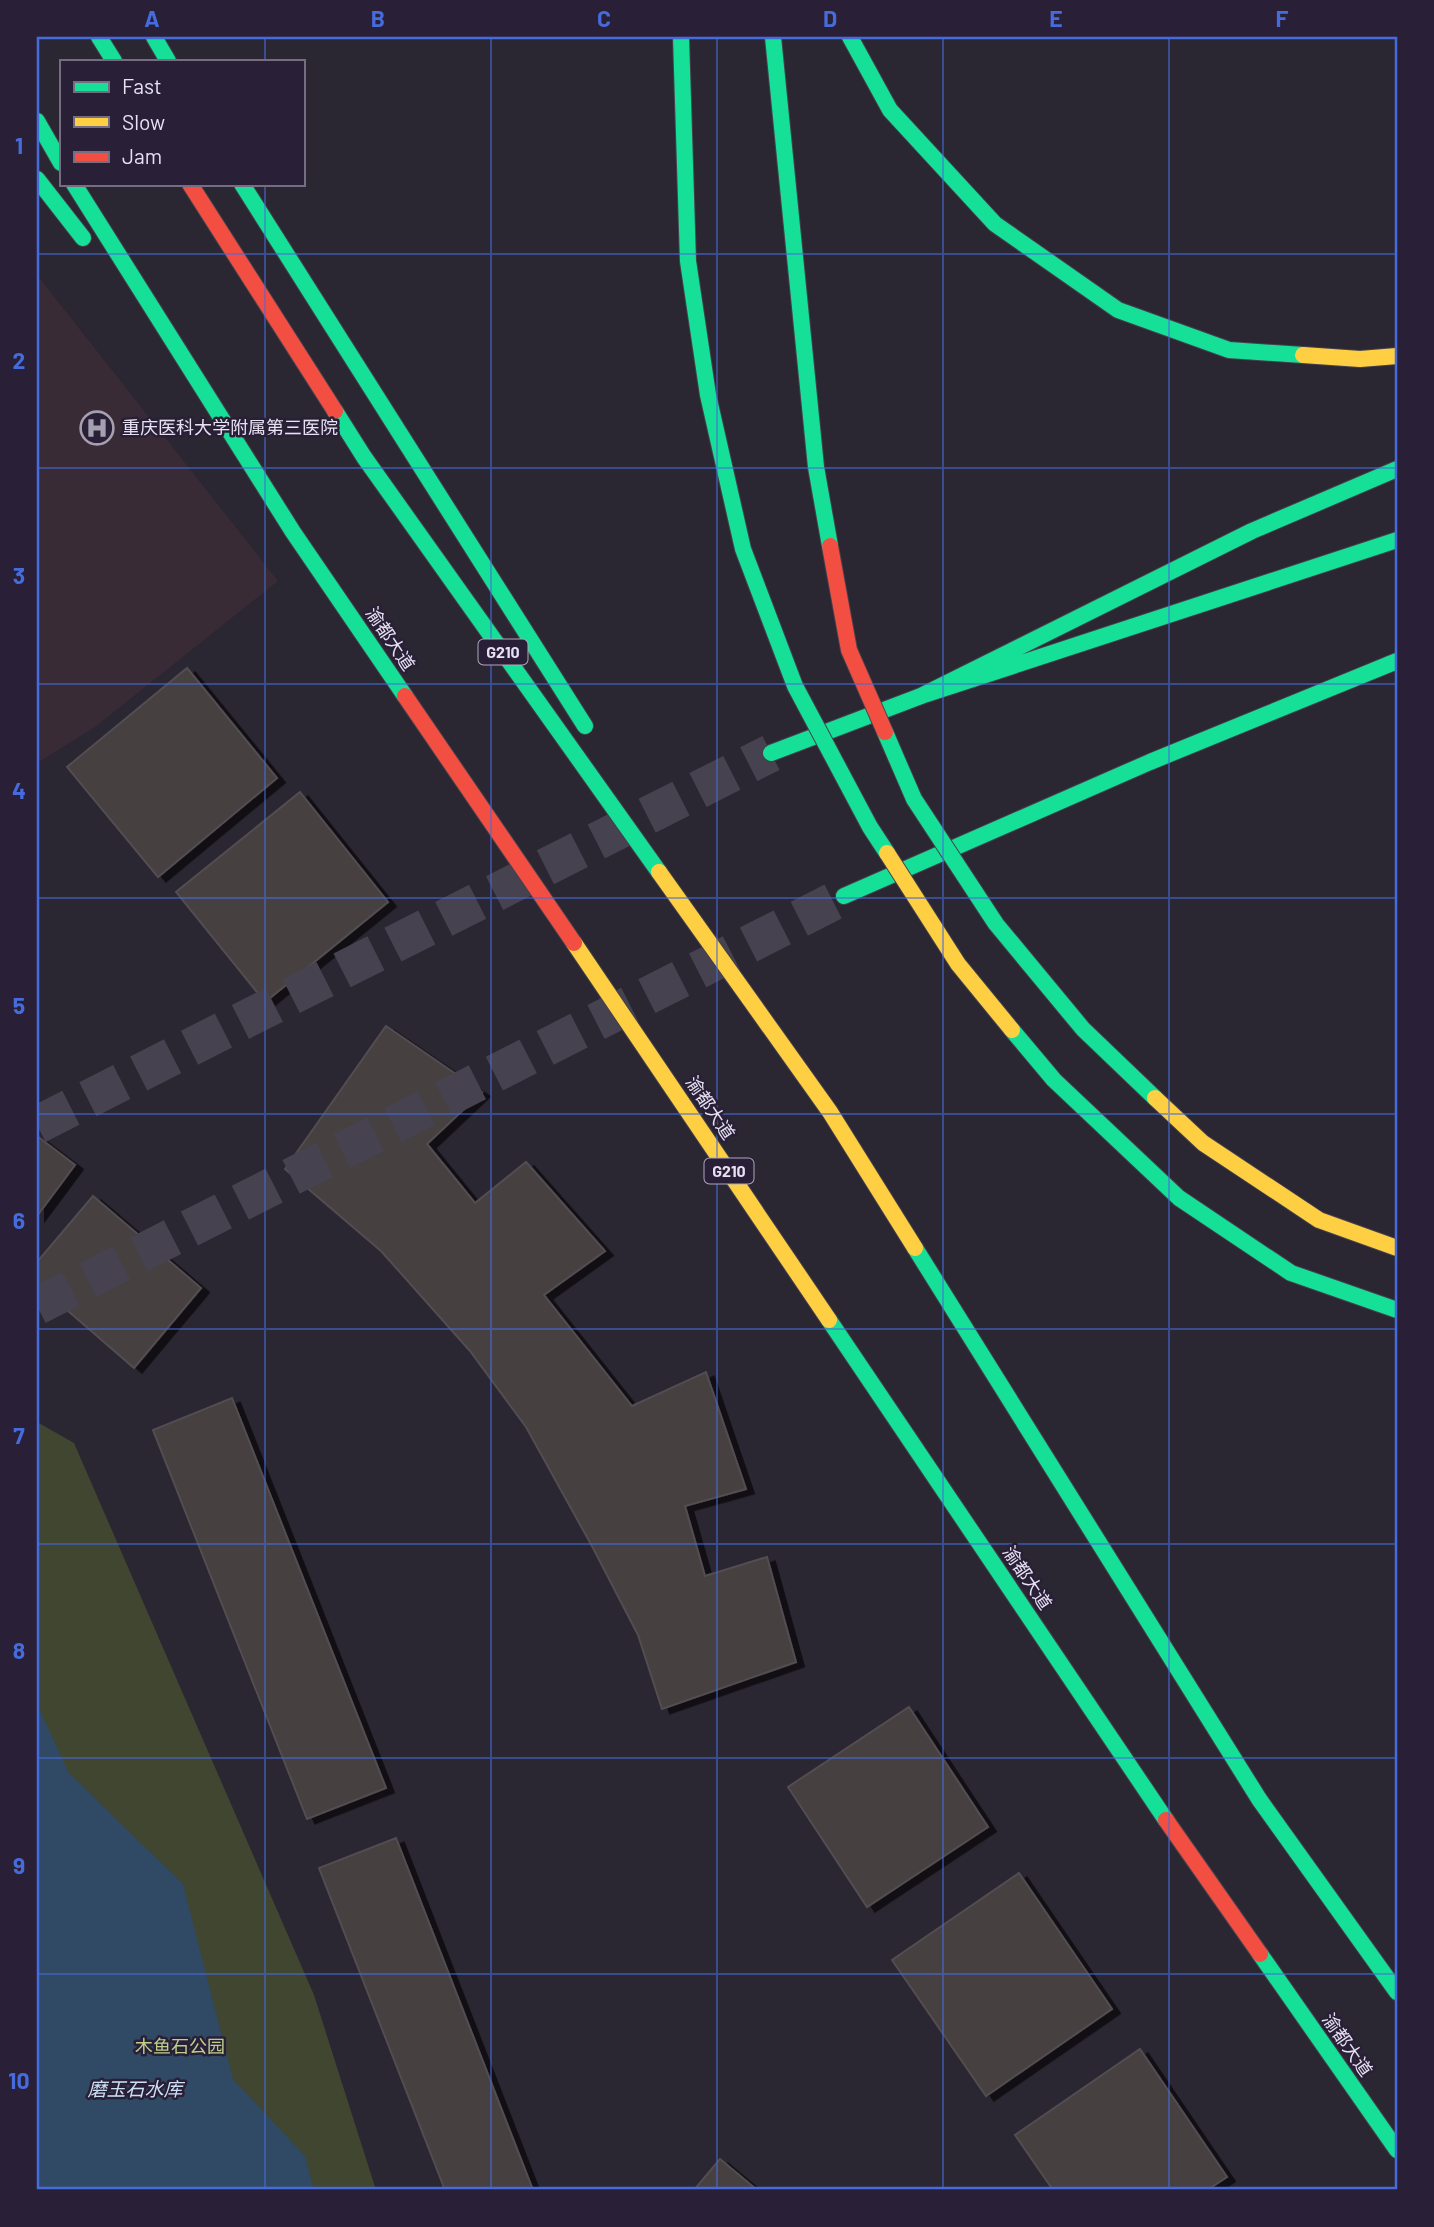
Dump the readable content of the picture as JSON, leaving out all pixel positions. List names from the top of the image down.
{
  "streets": {
    "main road": ["渝都大道", "G210"]
  },
  "water": ["磨玉石水库"],
  "parks": ["木鱼石公园"],
  "places": {
    "hospital": ["重庆医科大学附属第三医院"]
  },
  "legend": ["Fast", "Slow", "Jam"],
  "grid": {
    "columns": [
      "A",
      "B",
      "C",
      "D",
      "E",
      "F"
    ],
    "rows": [
      "1",
      "2",
      "3",
      "4",
      "5",
      "6",
      "7",
      "8",
      "9",
      "10"
    ]
  }
}
